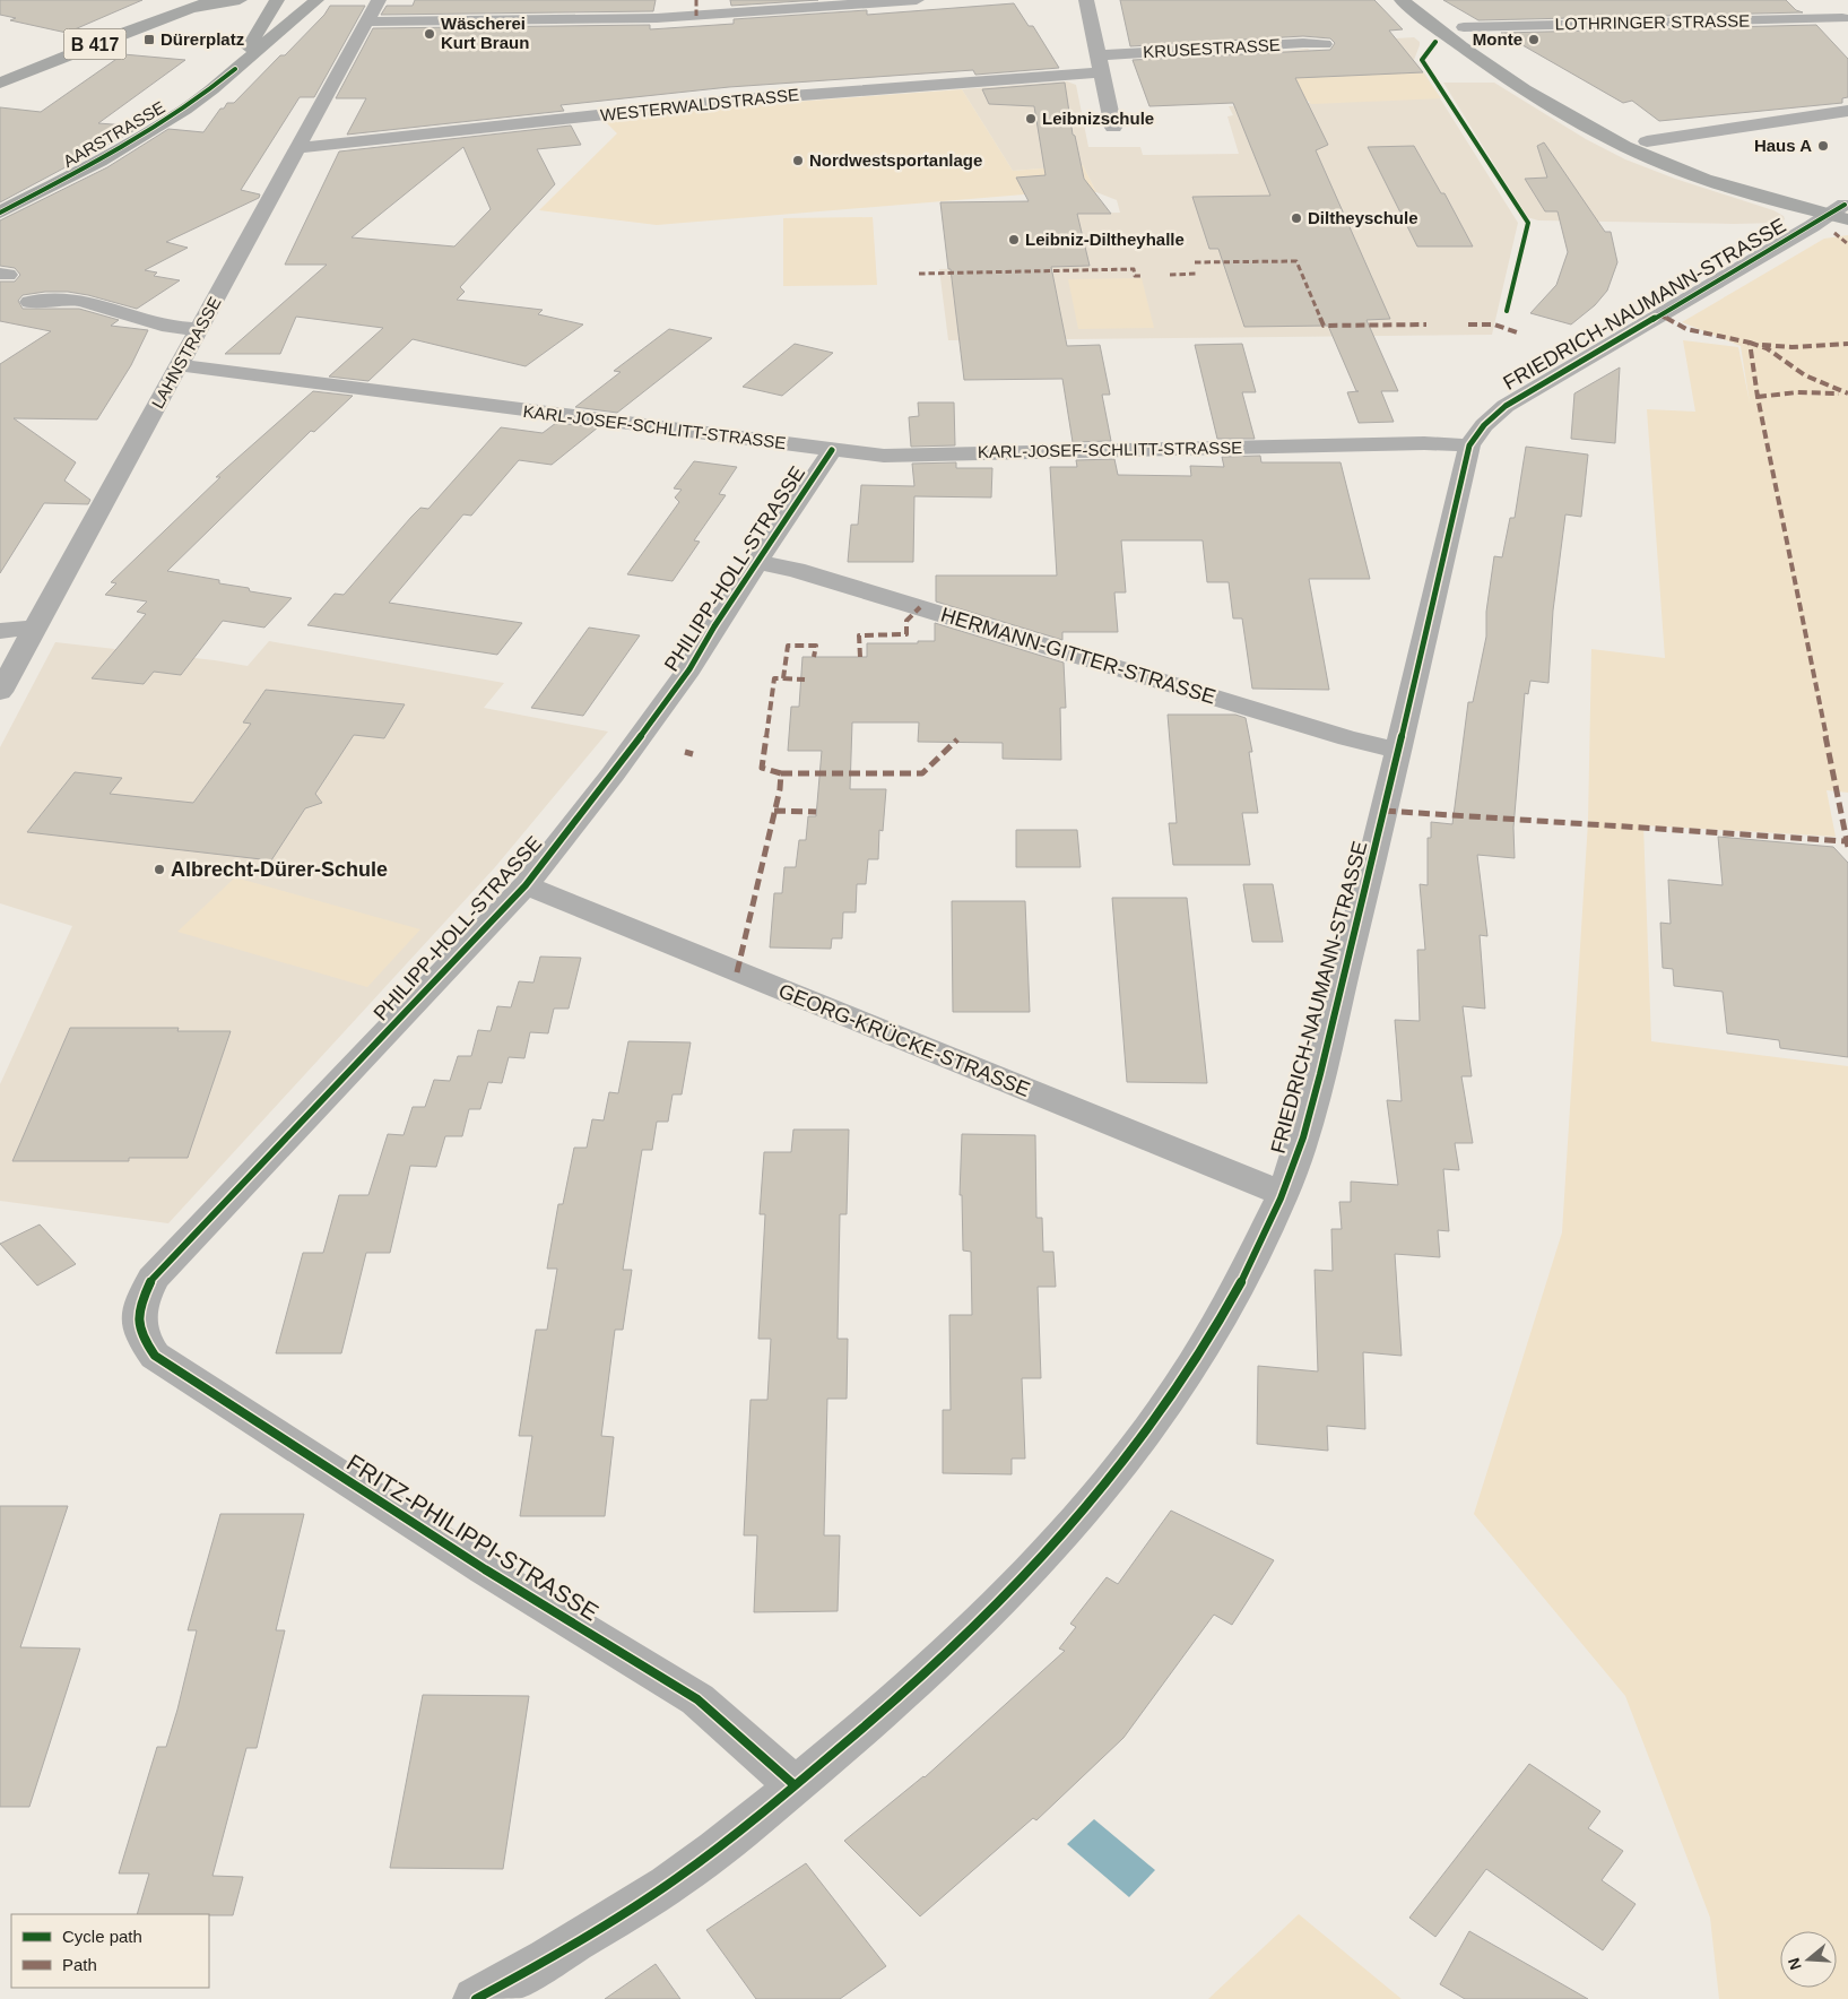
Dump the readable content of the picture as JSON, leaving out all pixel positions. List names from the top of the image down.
{
  "streets": {
    "main road": ["B 417", "AARSTRASSE"],
    "street": [
      "LOTHRINGER STRASSE",
      "KRUSESTRASSE",
      "WESTERWALDSTRASSE",
      "FRIEDRICH-NAUMANN-STRASSE",
      "LAHNSTRASSE",
      "KARL-JOSEF-SCHLITT-STRASSE",
      "PHILIPP-HOLL-STRASSE",
      "HERMANN-GITTER-STRASSE",
      "GEORG-KRÜCKE-STRASSE",
      "FRITZ-PHILIPPI-STRASSE"
    ]
  },
  "crossings": [
    ["KRUSESTRASSE", "WESTERWALDSTRASSE"],
    ["WESTERWALDSTRASSE", "LAHNSTRASSE"],
    ["FRIEDRICH-NAUMANN-STRASSE", "KARL-JOSEF-SCHLITT-STRASSE"],
    ["FRIEDRICH-NAUMANN-STRASSE", "HERMANN-GITTER-STRASSE"],
    ["FRIEDRICH-NAUMANN-STRASSE", "GEORG-KRÜCKE-STRASSE"],
    ["FRIEDRICH-NAUMANN-STRASSE", "FRITZ-PHILIPPI-STRASSE"],
    ["LAHNSTRASSE", "KARL-JOSEF-SCHLITT-STRASSE"],
    ["KARL-JOSEF-SCHLITT-STRASSE", "PHILIPP-HOLL-STRASSE"],
    ["PHILIPP-HOLL-STRASSE", "HERMANN-GITTER-STRASSE"],
    ["PHILIPP-HOLL-STRASSE", "GEORG-KRÜCKE-STRASSE"],
    ["PHILIPP-HOLL-STRASSE", "FRITZ-PHILIPPI-STRASSE"]
  ],
  "places": {
    "other": [
      "Wäscherei Kurt Braun",
      "Monte",
      "Leibnizschule",
      "Haus A",
      "Nordwestsportanlage",
      "Diltheyschule",
      "Leibniz-Diltheyhalle",
      "Albrecht-Dürer-Schule"
    ],
    "transit": ["Dürerplatz"]
  },
  "legend": ["Cycle path", "Path"],
  "north": "left"
}
